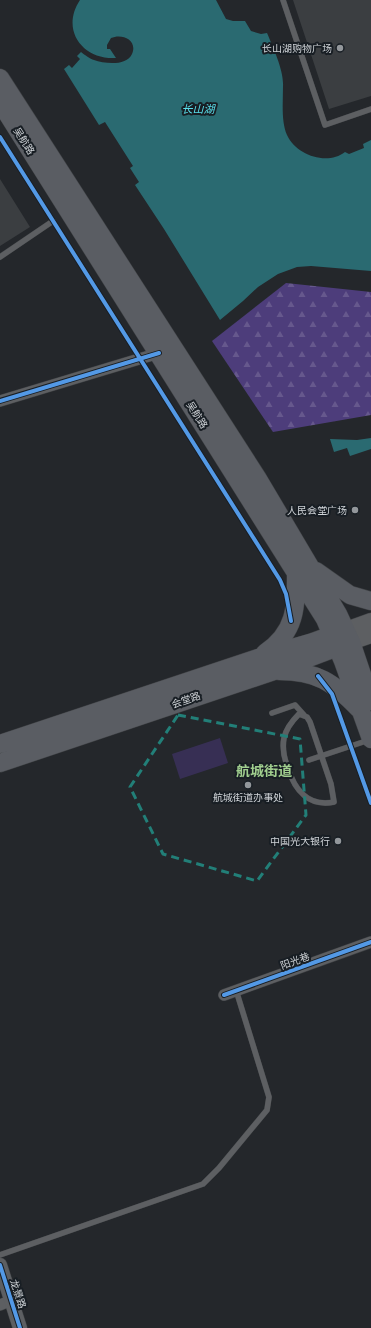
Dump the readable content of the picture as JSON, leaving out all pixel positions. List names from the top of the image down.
{
  "streets": {
    "main road": ["吴航路", "会堂路"],
    "street": ["阳光巷", "龙景路"]
  },
  "crossings": [
    ["吴航路", "会堂路"]
  ],
  "districts": ["航城街道"],
  "water": ["长山湖"],
  "places": [
    "长山湖购物广场",
    "人民会堂广场",
    "航城街道办事处",
    "中国光大银行"
  ]
}
